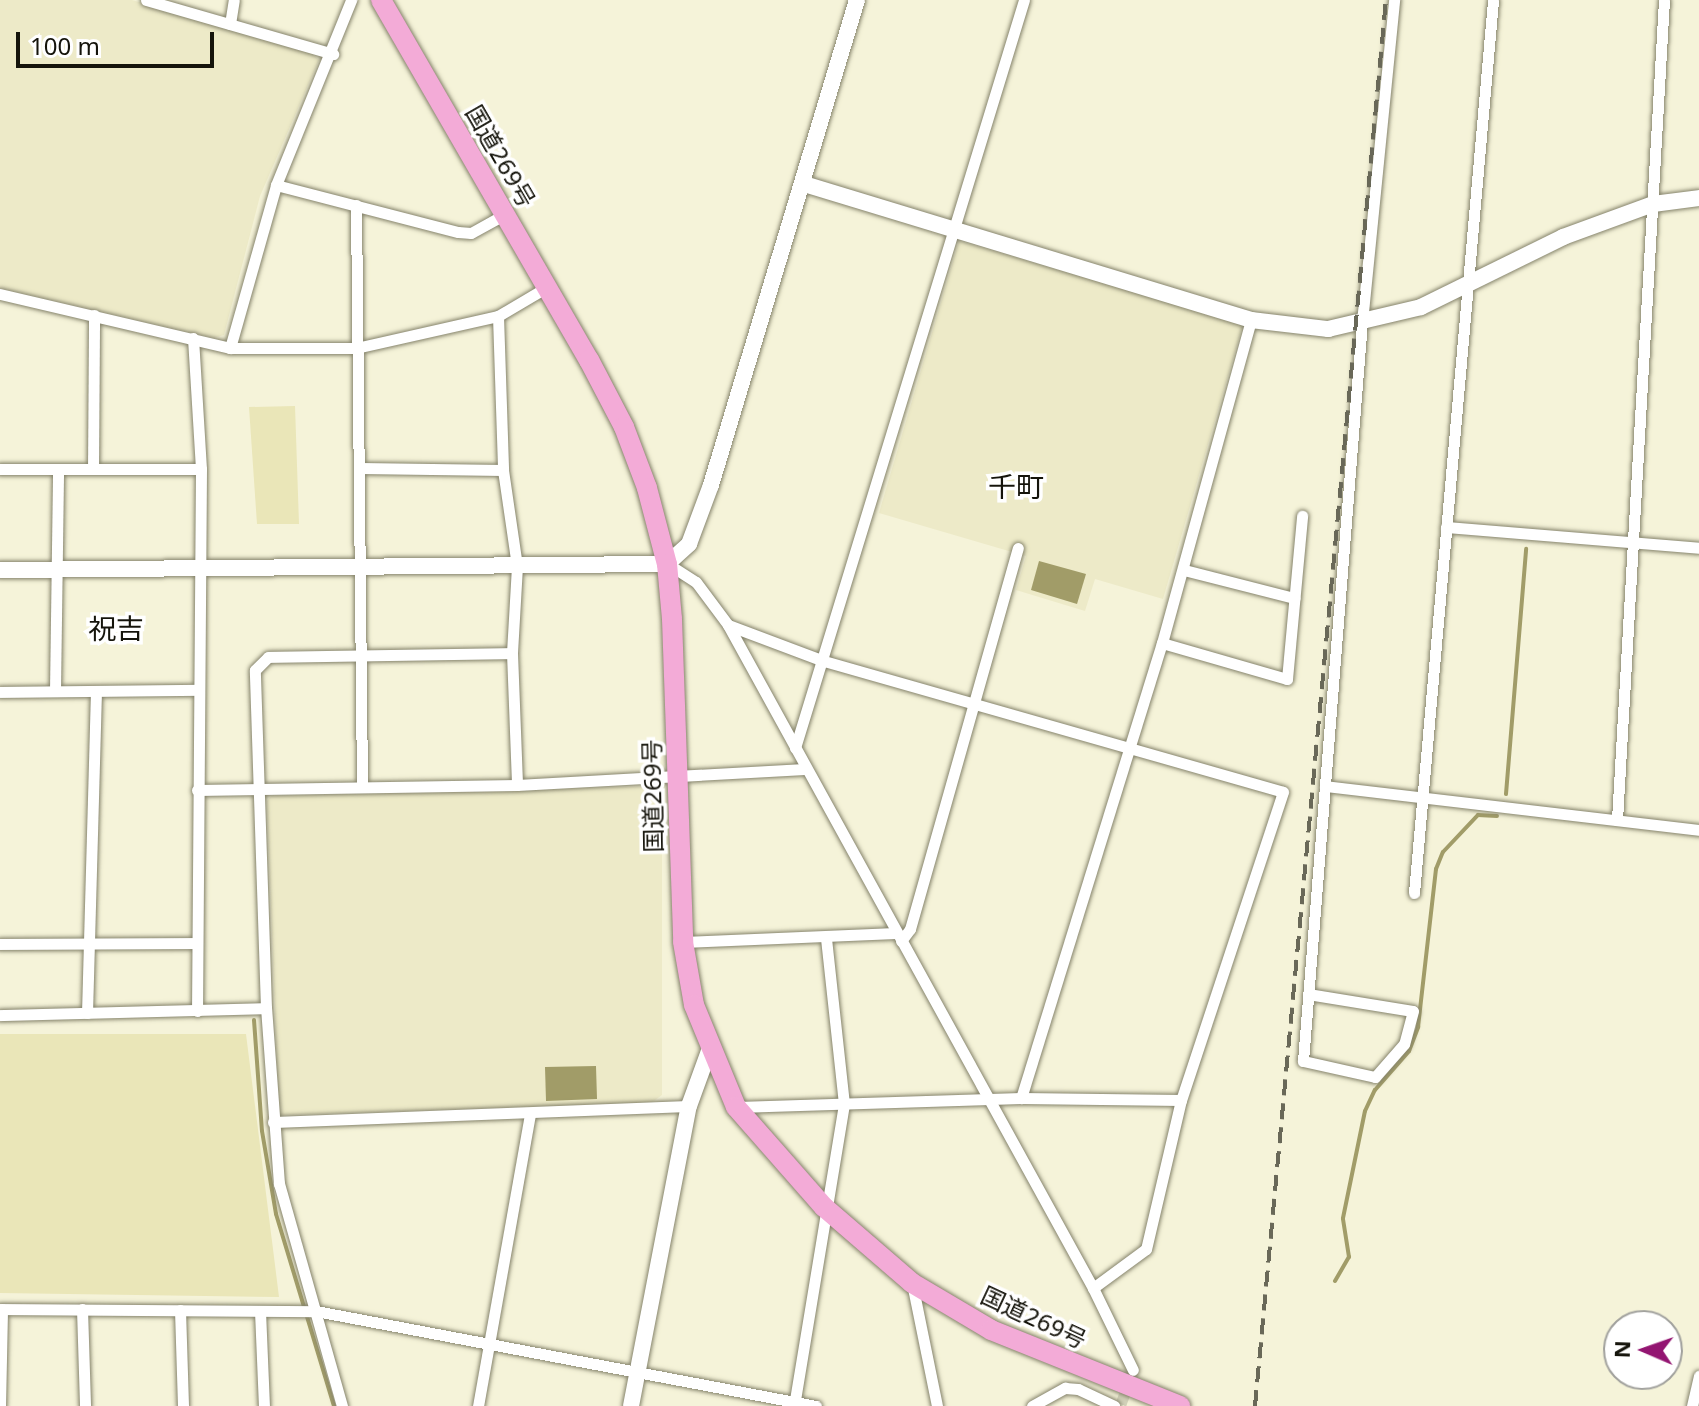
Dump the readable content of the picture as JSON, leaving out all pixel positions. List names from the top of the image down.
{
  "streets": {
    "highway": ["国道269号"]
  },
  "districts": ["千町", "祝吉"],
  "scale_bar": "100 m",
  "north": "left"
}
